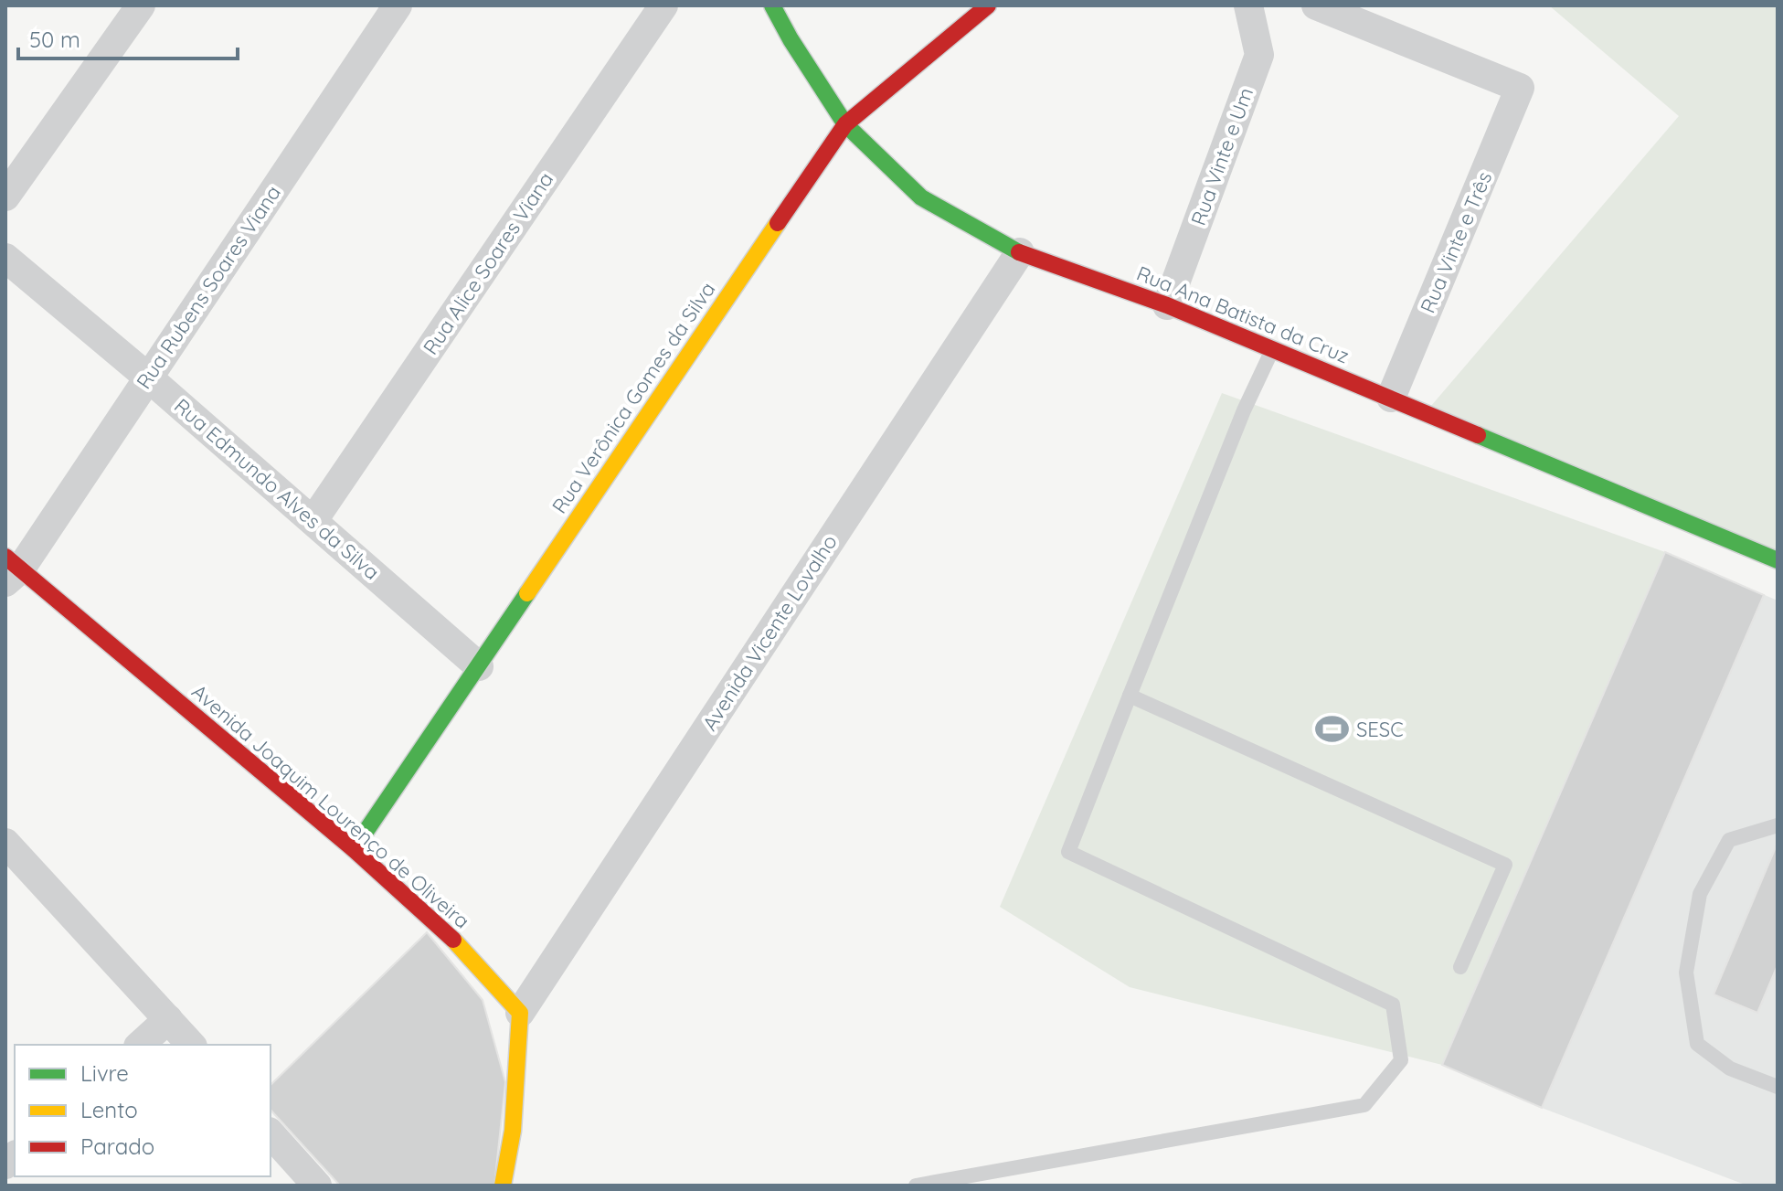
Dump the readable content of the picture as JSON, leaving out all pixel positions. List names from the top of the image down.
{
  "streets": {
    "street": [
      "Rua Vinte e Um",
      "Rua Vinte e Três",
      "Rua Alice Soares Viana",
      "Rua Rubens Soares Viana",
      "Rua Ana Batista da Cruz",
      "Rua Verônica Gomes da Silva",
      "Rua Edmundo Alves da Silva",
      "Avenida Vicente Lovalho",
      "Avenida Joaquim Lourenço de Oliveira"
    ]
  },
  "crossings": [
    ["Rua Vinte e Um", "Rua Ana Batista da Cruz"],
    ["Rua Vinte e Três", "Rua Ana Batista da Cruz"],
    ["Rua Alice Soares Viana", "Rua Edmundo Alves da Silva"],
    ["Rua Rubens Soares Viana", "Rua Edmundo Alves da Silva"],
    ["Rua Rubens Soares Viana", "Avenida Joaquim Lourenço de Oliveira"],
    ["Rua Ana Batista da Cruz", "Rua Verônica Gomes da Silva"],
    ["Rua Ana Batista da Cruz", "Avenida Vicente Lovalho"],
    ["Rua Verônica Gomes da Silva", "Rua Edmundo Alves da Silva"],
    ["Rua Verônica Gomes da Silva", "Avenida Joaquim Lourenço de Oliveira"],
    ["Avenida Vicente Lovalho", "Avenida Joaquim Lourenço de Oliveira"]
  ],
  "places": {
    "sports": ["SESC"]
  },
  "legend": ["Livre", "Lento", "Parado"],
  "scale_bar": "50 m"
}
